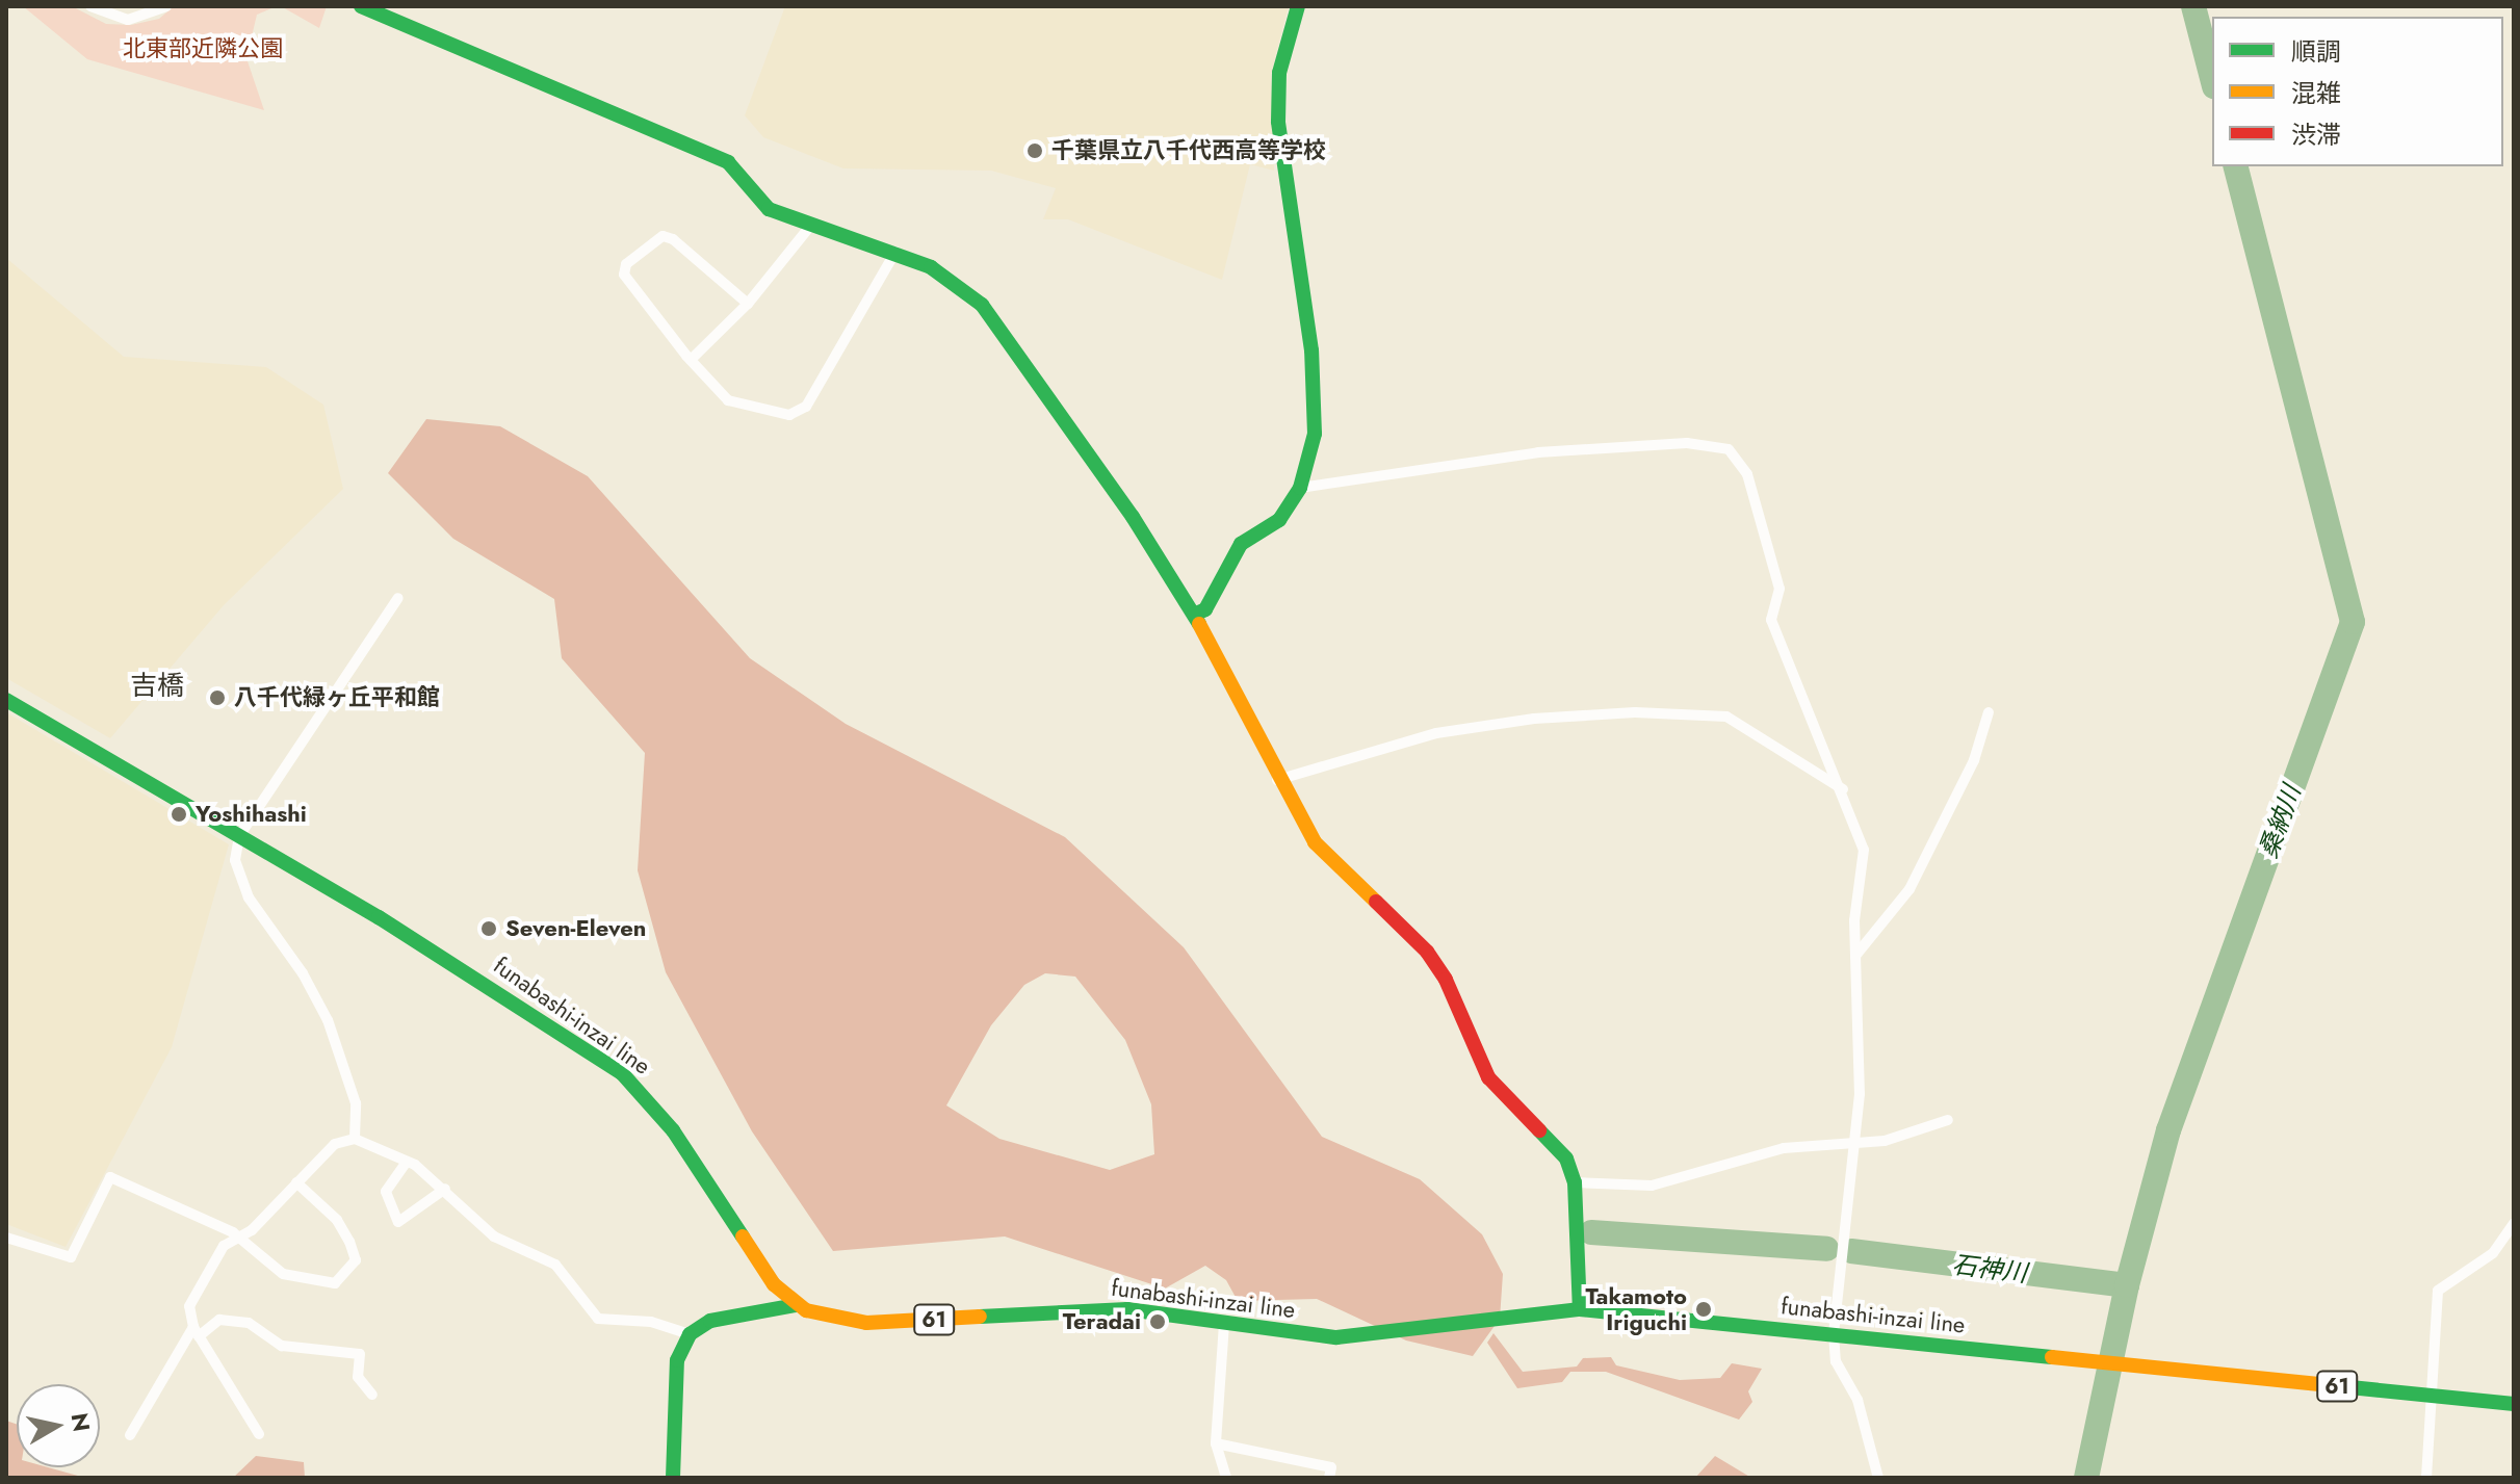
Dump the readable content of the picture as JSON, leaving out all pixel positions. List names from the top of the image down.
{
  "streets": {
    "street": ["funabashi-inzai line", "61"]
  },
  "districts": ["吉橋"],
  "water": ["桑納川", "石神川"],
  "parks": ["北東部近隣公園"],
  "places": [
    "千葉県立八千代西高等学校",
    "八千代緑ヶ丘平和館",
    "Yoshihashi",
    "Seven-Eleven",
    "Takamoto Iriguchi",
    "Teradai"
  ],
  "legend": ["順調", "混雑", "渋滞"],
  "north": "right"
}
